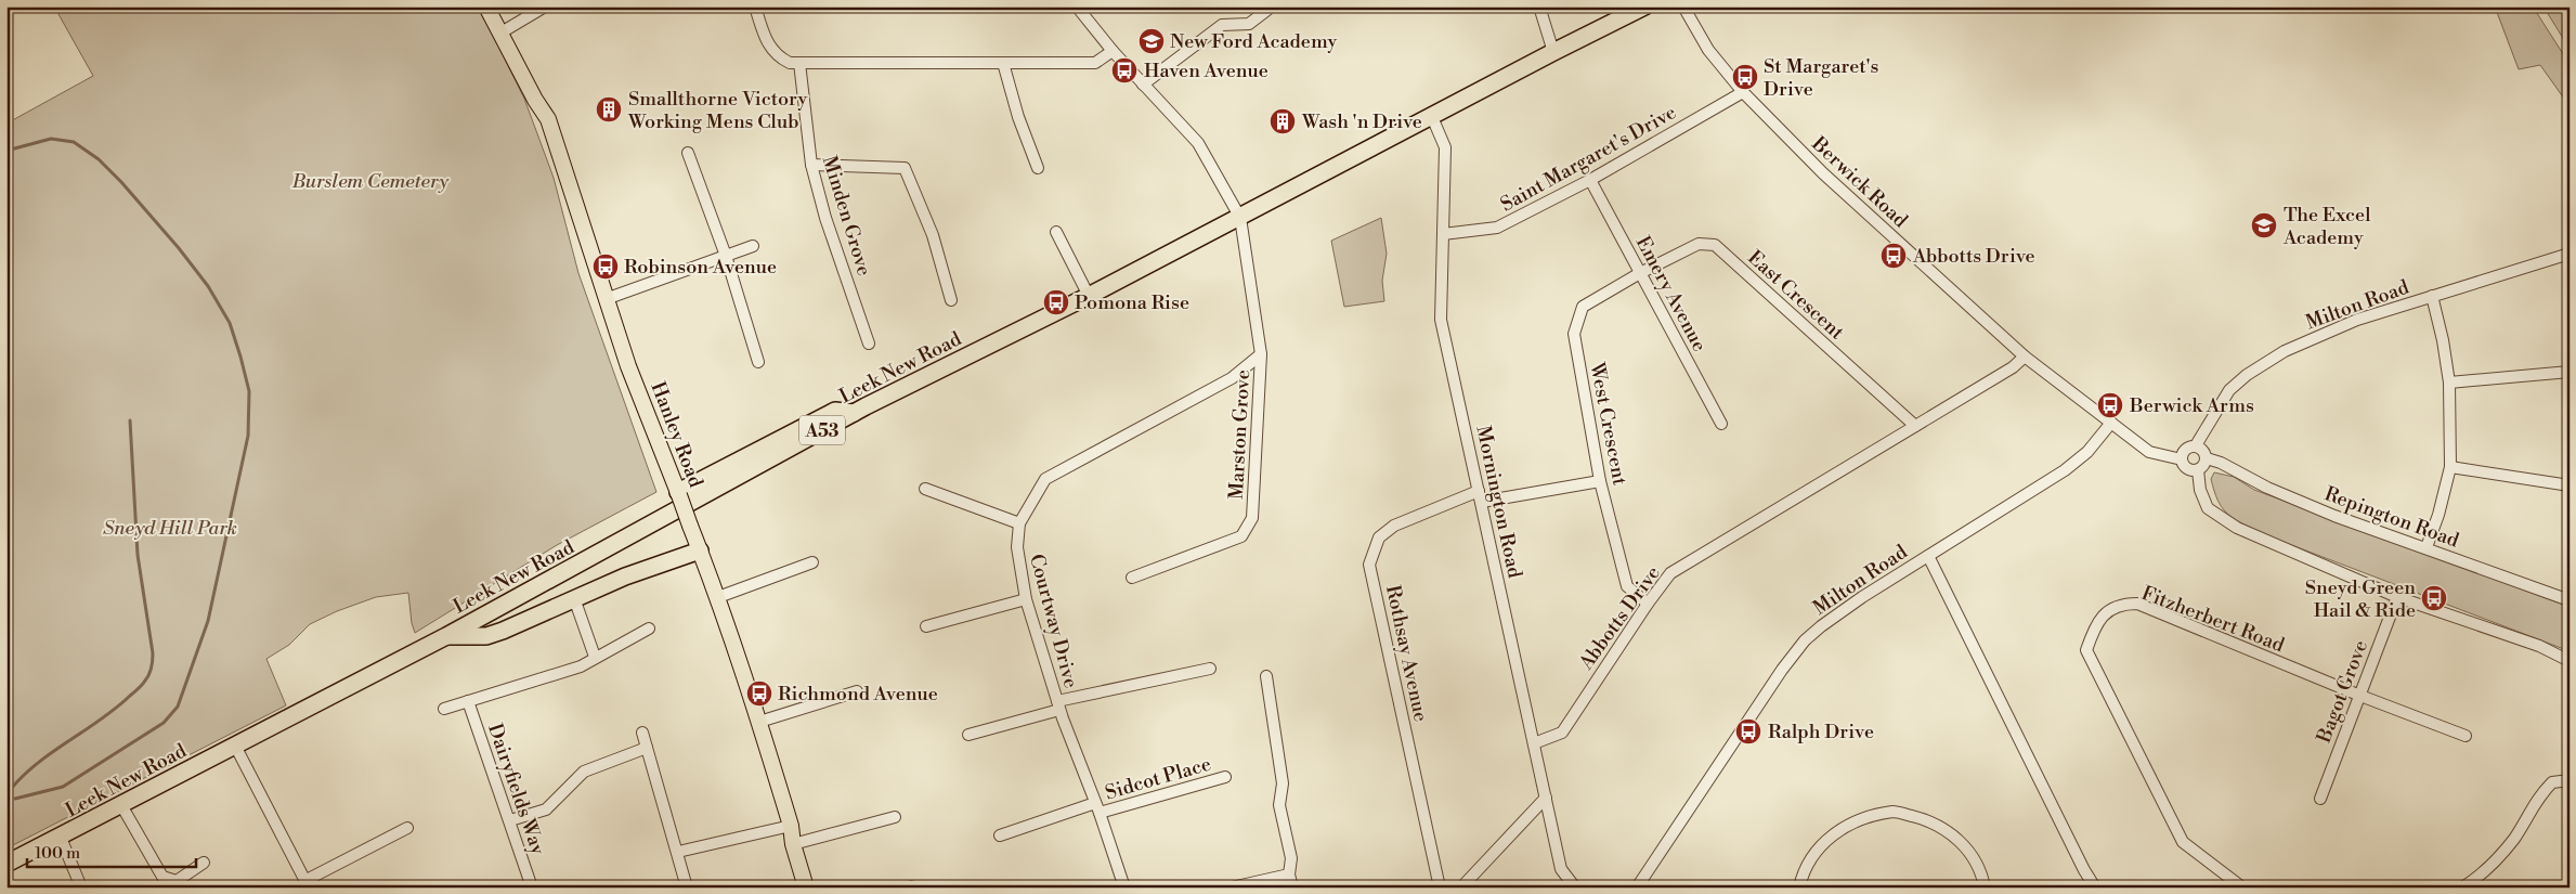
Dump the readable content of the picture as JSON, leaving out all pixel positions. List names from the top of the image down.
{
  "streets": {
    "highway": ["Leek New Road", "A53"],
    "main road": ["Hanley Road"],
    "street": [
      "Saint Margaret's Drive",
      "Berwick Road",
      "Minden Grove",
      "Emery Avenue",
      "East Crescent",
      "Milton Road",
      "West Crescent",
      "Marston Grove",
      "Mornington Road",
      "Repington Road",
      "Abbotts Drive",
      "Fitzherbert Road",
      "Courtway Drive",
      "Rothsay Avenue",
      "Bagot Grove",
      "Sidcot Place",
      "Dairyfields Way"
    ]
  },
  "crossings": [
    ["Saint Margaret's Drive", "Berwick Road"],
    ["Saint Margaret's Drive", "Emery Avenue"],
    ["Saint Margaret's Drive", "Mornington Road"],
    ["Berwick Road", "Milton Road"],
    ["Berwick Road", "Abbotts Drive"],
    ["Emery Avenue", "East Crescent"],
    ["Emery Avenue", "West Crescent"],
    ["East Crescent", "West Crescent"],
    ["East Crescent", "Abbotts Drive"],
    ["Milton Road", "Repington Road"],
    ["Leek New Road", "Marston Grove"],
    ["Leek New Road", "Mornington Road"],
    ["West Crescent", "Abbotts Drive"],
    ["West Crescent", "Rothsay Avenue"],
    ["Marston Grove", "Courtway Drive"],
    ["Mornington Road", "Abbotts Drive"],
    ["Mornington Road", "Rothsay Avenue"],
    ["Fitzherbert Road", "Bagot Grove"],
    ["Courtway Drive", "Sidcot Place"]
  ],
  "parks": ["Burslem Cemetery", "Sneyd Hill Park"],
  "places": {
    "school or university": ["New Ford Academy", "The Excel Academy"],
    "bus stop": [
      "Haven Avenue",
      "St Margaret's Drive",
      "Abbotts Drive",
      "Robinson Avenue",
      "Pomona Rise",
      "Berwick Arms",
      "Sneyd Green Hail & Ride",
      "Richmond Avenue",
      "Ralph Drive"
    ],
    "building": ["Smallthorne Victory Working Mens Club", "Wash 'n Drive"]
  },
  "scale_bar": "100 m"
}
